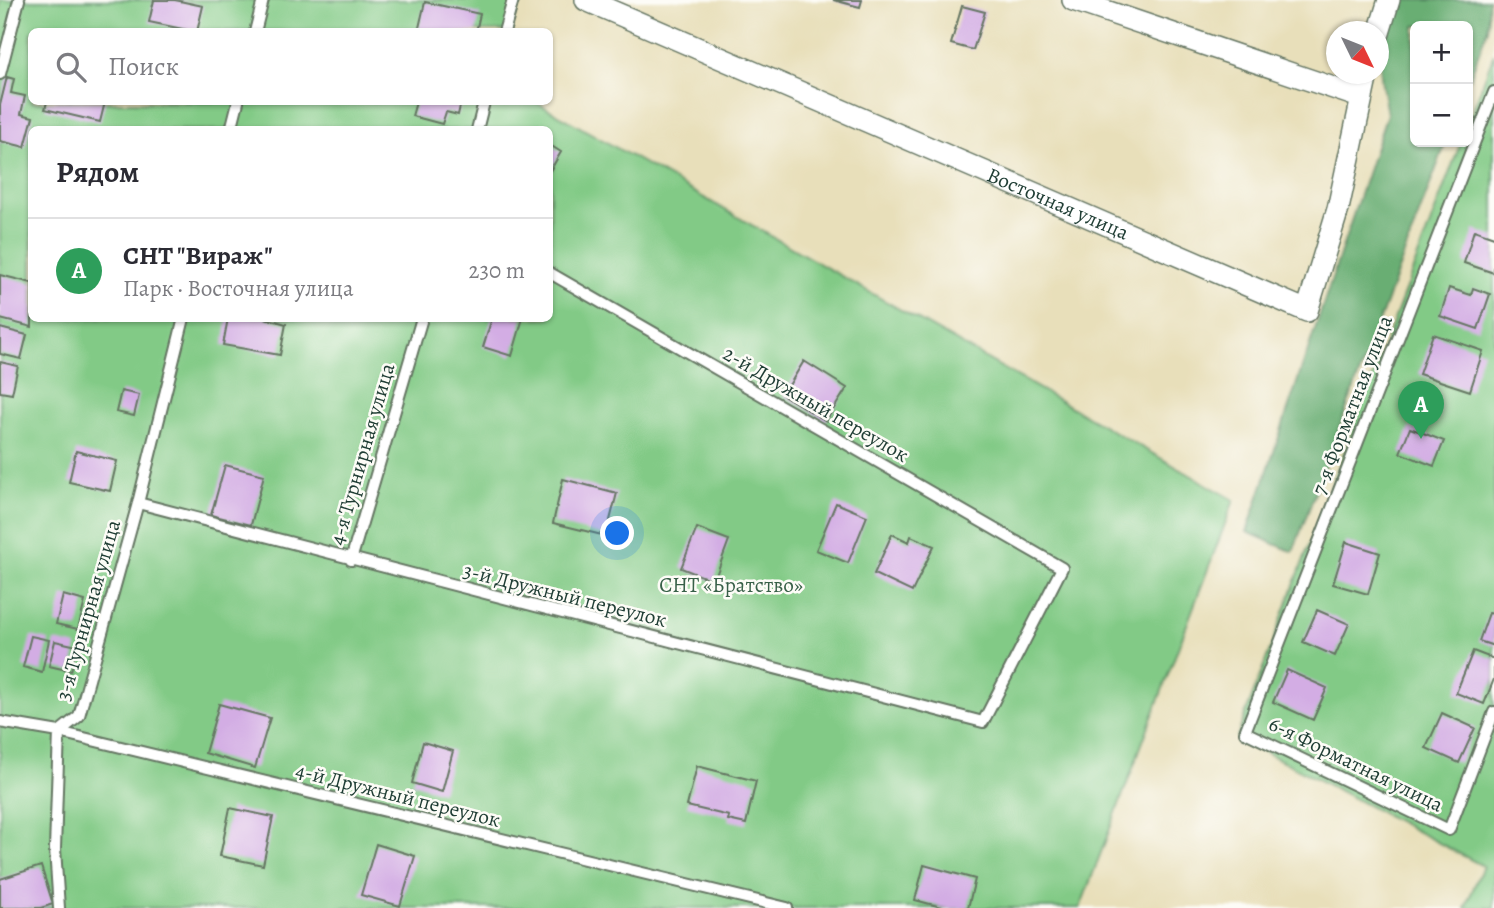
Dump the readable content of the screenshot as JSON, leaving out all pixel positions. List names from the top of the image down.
{
  "streets": {
    "street": ["Восточная улица"],
    "lane": [
      "2-й Дружный переулок",
      "7-я Форматная улица",
      "4-я Турнирная улица",
      "3-й Дружный переулок",
      "3-я Турнирная улица",
      "6-я Форматная улица",
      "4-й Дружный переулок"
    ]
  },
  "crossings": [
    ["2-й Дружный переулок", "3-й Дружный переулок"],
    ["7-я Форматная улица", "6-я Форматная улица"],
    ["4-я Турнирная улица", "3-й Дружный переулок"],
    ["3-й Дружный переулок", "3-я Турнирная улица"],
    ["3-я Турнирная улица", "4-й Дружный переулок"]
  ],
  "parks": ["СНТ «Братство»"],
  "north": "bottom right",
  "page": {
    "map_buttons": ["+", "−"],
    "search": "Поиск",
    "heading": "Рядом",
    "list": [
      {
        "mark": "A",
        "name": "СНТ \"Вираж\"",
        "note": "Парк · Восточная улица",
        "value": "230 m"
      }
    ],
    "pins": "A"
  }
}
